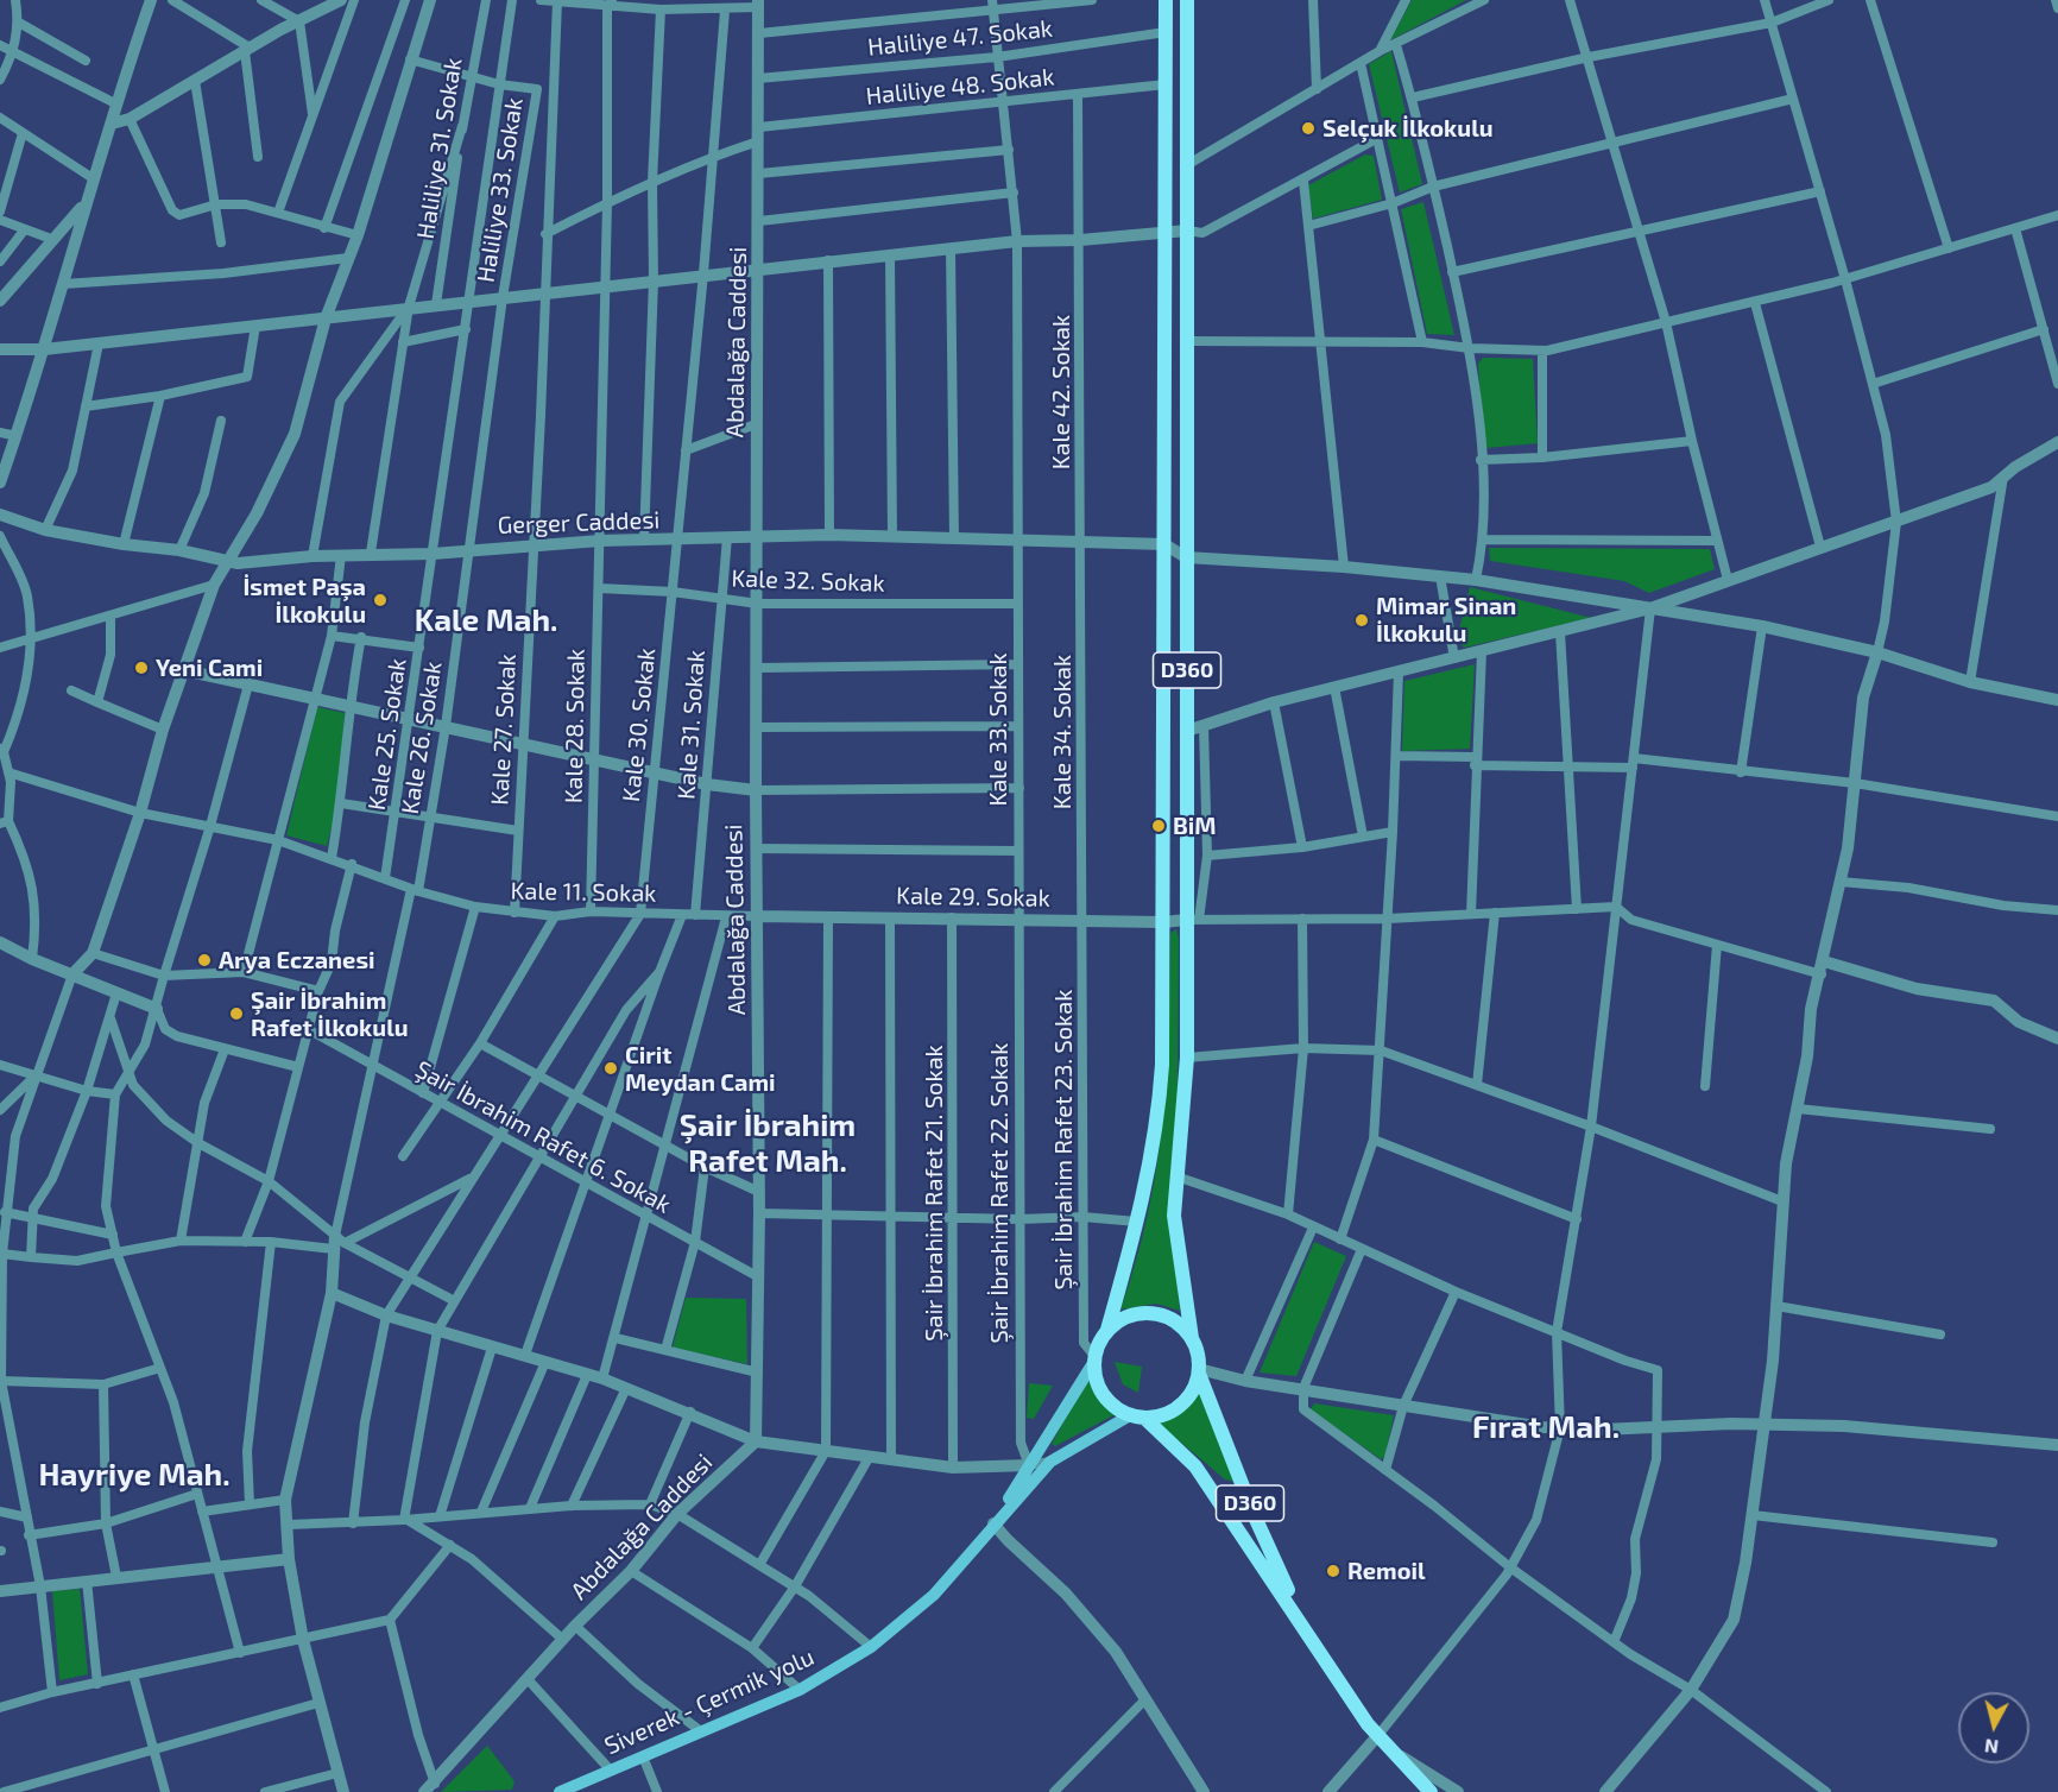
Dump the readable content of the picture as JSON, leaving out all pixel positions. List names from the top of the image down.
{
  "streets": {
    "main road": ["D360", "Siverek - Çermik yolu"],
    "street": [
      "Haliliye 47. Sokak",
      "Haliliye 48. Sokak",
      "Haliliye 31. Sokak",
      "Haliliye 33. Sokak",
      "Abdalağa Caddesi",
      "Kale 42. Sokak",
      "Gerger Caddesi",
      "Kale 32. Sokak",
      "Kale 30. Sokak",
      "Kale 31. Sokak",
      "Kale 28. Sokak",
      "Kale 27. Sokak",
      "Kale 33. Sokak",
      "Kale 34. Sokak",
      "Kale 25. Sokak",
      "Kale 26. Sokak",
      "Kale 11. Sokak",
      "Kale 29. Sokak",
      "Şair İbrahim Rafet 6. Sokak",
      "Şair İbrahim Rafet 23. Sokak",
      "Şair İbrahim Rafet 21. Sokak",
      "Şair İbrahim Rafet 22. Sokak"
    ]
  },
  "crossings": [
    ["Haliliye 47. Sokak", "Abdalağa Caddesi"],
    ["Haliliye 47. Sokak", "D360"],
    ["Haliliye 47. Sokak", "Kale 33. Sokak"],
    ["Haliliye 48. Sokak", "Abdalağa Caddesi"],
    ["Haliliye 48. Sokak", "Kale 42. Sokak"],
    ["Haliliye 48. Sokak", "D360"],
    ["Haliliye 48. Sokak", "Kale 33. Sokak"],
    ["Haliliye 31. Sokak", "Haliliye 33. Sokak"],
    ["Haliliye 33. Sokak", "Gerger Caddesi"],
    ["Haliliye 33. Sokak", "Kale 25. Sokak"],
    ["Haliliye 33. Sokak", "Kale 26. Sokak"],
    ["Abdalağa Caddesi", "Gerger Caddesi"],
    ["Abdalağa Caddesi", "Kale 32. Sokak"],
    ["Abdalağa Caddesi", "Kale 11. Sokak"],
    ["Abdalağa Caddesi", "Kale 29. Sokak"],
    ["Abdalağa Caddesi", "Şair İbrahim Rafet 6. Sokak"],
    ["Kale 42. Sokak", "Gerger Caddesi"],
    ["Kale 42. Sokak", "Kale 34. Sokak"],
    ["Gerger Caddesi", "D360"],
    ["Gerger Caddesi", "Kale 30. Sokak"],
    ["Gerger Caddesi", "Kale 31. Sokak"],
    ["Gerger Caddesi", "Kale 28. Sokak"],
    ["Gerger Caddesi", "Kale 27. Sokak"],
    ["Gerger Caddesi", "Kale 33. Sokak"],
    ["Gerger Caddesi", "Kale 34. Sokak"],
    ["Gerger Caddesi", "Kale 25. Sokak"],
    ["Gerger Caddesi", "Kale 26. Sokak"],
    ["Kale 32. Sokak", "Kale 30. Sokak"],
    ["Kale 32. Sokak", "Kale 31. Sokak"],
    ["Kale 32. Sokak", "Kale 28. Sokak"],
    ["Kale 32. Sokak", "Kale 33. Sokak"],
    ["D360", "Kale 29. Sokak"],
    ["D360", "Şair İbrahim Rafet 23. Sokak"],
    ["D360", "Siverek - Çermik yolu"],
    ["Kale 30. Sokak", "Kale 11. Sokak"],
    ["Kale 31. Sokak", "Kale 11. Sokak"],
    ["Kale 28. Sokak", "Kale 11. Sokak"],
    ["Kale 27. Sokak", "Kale 11. Sokak"],
    ["Kale 33. Sokak", "Kale 29. Sokak"],
    ["Kale 33. Sokak", "Şair İbrahim Rafet 22. Sokak"],
    ["Kale 34. Sokak", "Kale 29. Sokak"],
    ["Kale 34. Sokak", "Şair İbrahim Rafet 23. Sokak"],
    ["Kale 25. Sokak", "Kale 11. Sokak"],
    ["Kale 26. Sokak", "Kale 11. Sokak"],
    ["Kale 26. Sokak", "Şair İbrahim Rafet 6. Sokak"],
    ["Kale 11. Sokak", "Kale 29. Sokak"],
    ["Kale 29. Sokak", "Şair İbrahim Rafet 23. Sokak"],
    ["Kale 29. Sokak", "Şair İbrahim Rafet 21. Sokak"],
    ["Kale 29. Sokak", "Şair İbrahim Rafet 22. Sokak"],
    ["Şair İbrahim Rafet 23. Sokak", "Siverek - Çermik yolu"],
    ["Şair İbrahim Rafet 22. Sokak", "Siverek - Çermik yolu"]
  ],
  "districts": [
    "Kale Mah.",
    "Şair İbrahim Rafet Mah.",
    "Fırat Mah.",
    "Hayriye Mah."
  ],
  "places": [
    "Selçuk İlkokulu",
    "İsmet Paşa İlkokulu",
    "Mimar Sinan İlkokulu",
    "Yeni Cami",
    "BiM",
    "Arya Eczanesi",
    "Şair İbrahim Rafet İlkokulu",
    "Cirit Meydan Cami",
    "Remoil"
  ],
  "north": "bottom"
}
